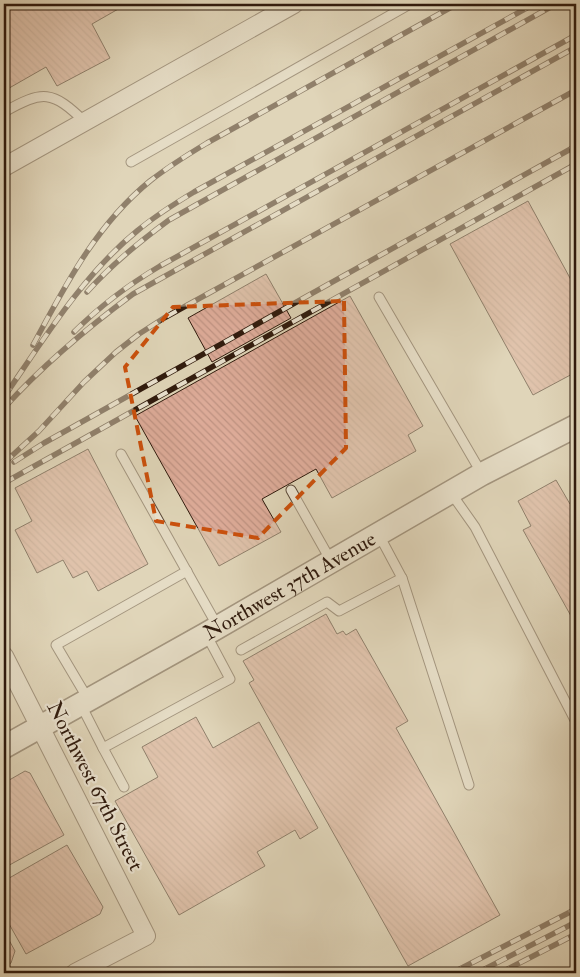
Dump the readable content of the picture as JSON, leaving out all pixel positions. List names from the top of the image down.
{
  "streets": {
    "street": ["Northwest 37th Avenue", "Northwest 67th Street"]
  },
  "crossings": [
    ["Northwest 37th Avenue", "Northwest 67th Street"]
  ]
}
